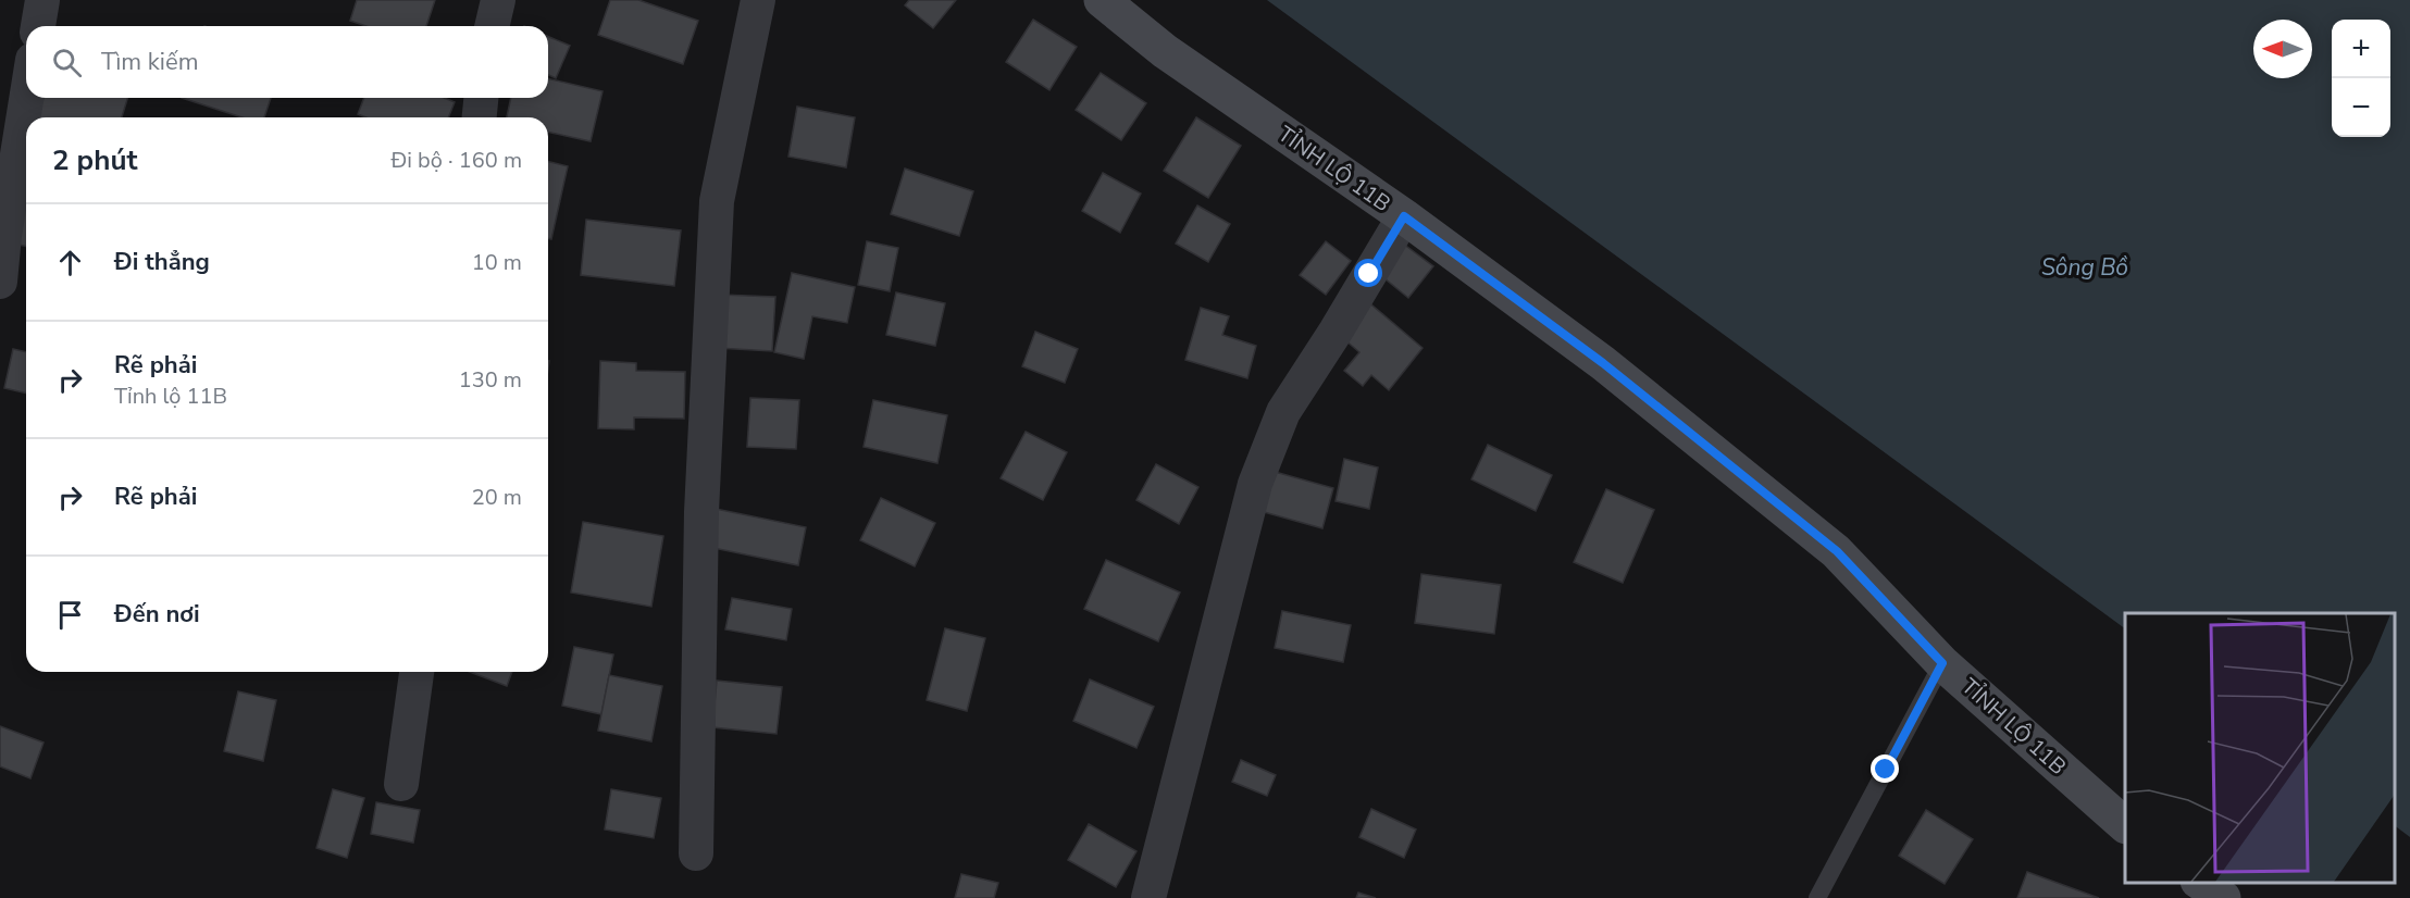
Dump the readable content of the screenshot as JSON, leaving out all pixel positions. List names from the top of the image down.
{
  "streets": {
    "main road": ["TỈNH LỘ 11B"]
  },
  "water": ["Sông Bồ"],
  "north": "left",
  "page": {
    "map_buttons": ["+", "−"],
    "search": "Tìm kiếm",
    "heading": ["2 phút", "Đi bộ · 160 m"],
    "list": [
      ["Đi thẳng", "10 m"],
      ["Rẽ phải", "Tỉnh lộ 11B", "130 m"],
      ["Rẽ phải", "20 m"],
      "Đến nơi"
    ]
  }
}
